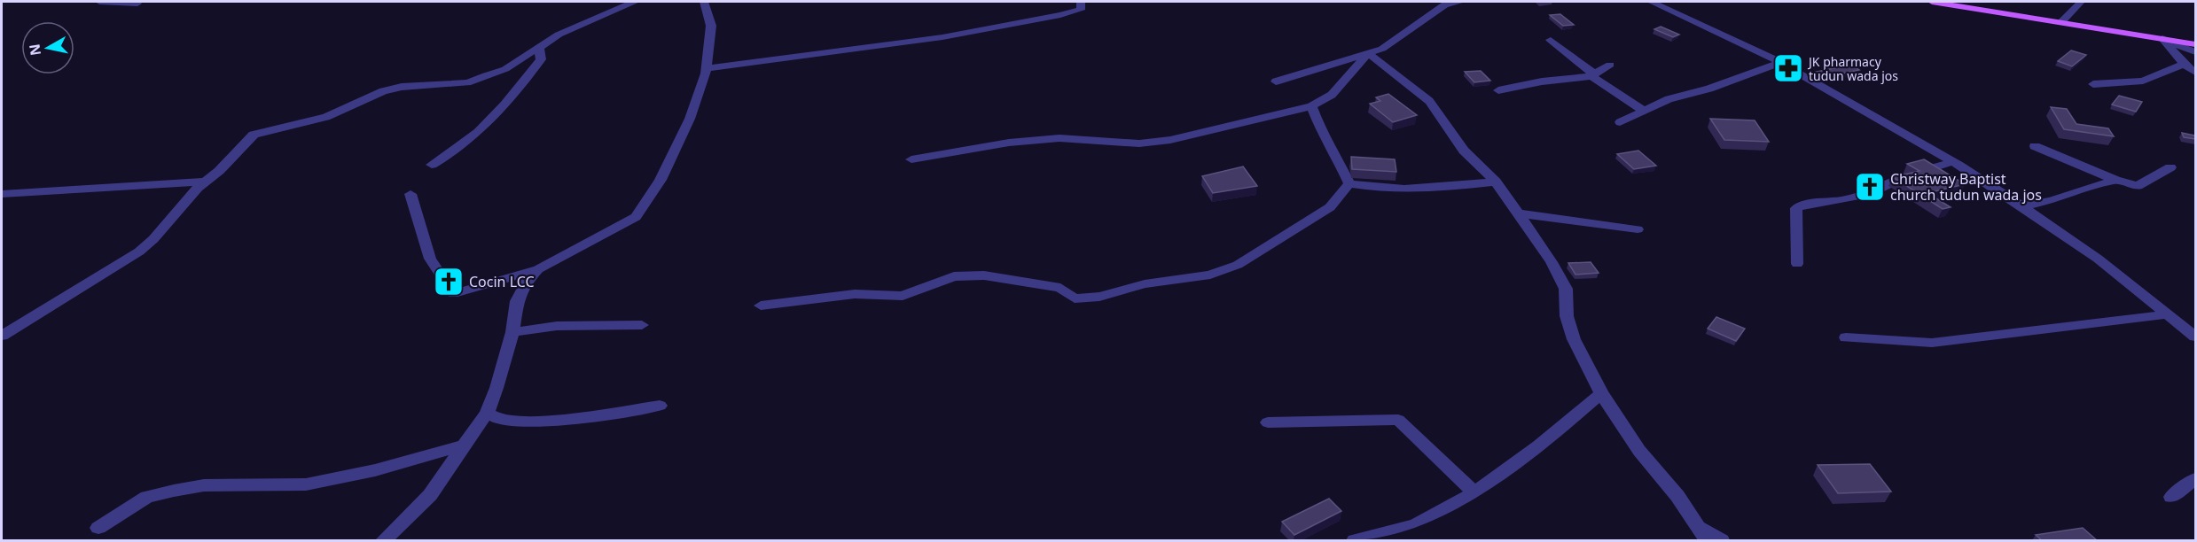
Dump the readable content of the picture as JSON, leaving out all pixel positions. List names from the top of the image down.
{
  "places": {
    "pharmacy": ["JK pharmacy tudun wada jos"],
    "church": ["Christway Baptist church tudun wada jos", "Cocin LCC"]
  },
  "north": "left"
}
